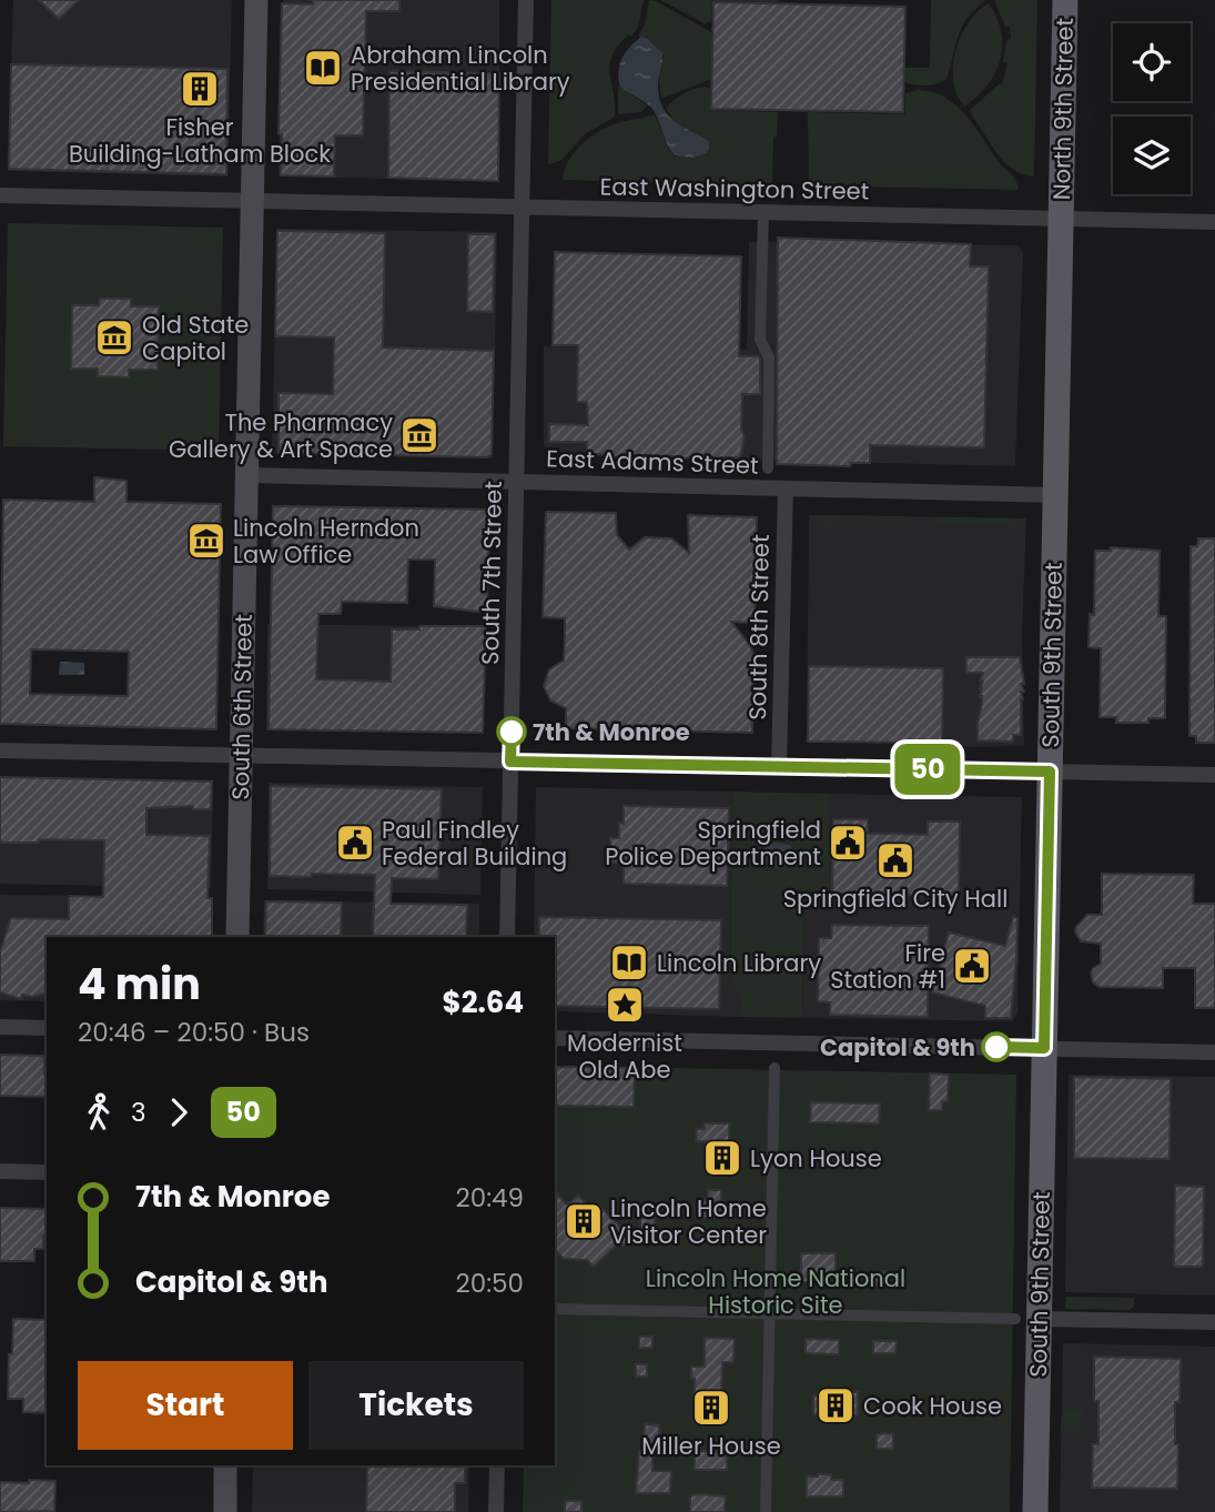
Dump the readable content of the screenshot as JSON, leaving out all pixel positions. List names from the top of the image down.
{
  "streets": {
    "main road": ["North 9th Street", "South 9th Street", "South 6th Street"],
    "street": [
      "East Washington Street",
      "East Adams Street",
      "South 7th Street",
      "South 8th Street"
    ]
  },
  "crossings": [
    ["North 9th Street", "East Washington Street"],
    ["North 9th Street", "South 9th Street"],
    ["East Washington Street", "South 7th Street"],
    ["East Washington Street", "South 9th Street"],
    ["East Washington Street", "South 6th Street"],
    ["East Adams Street", "South 7th Street"],
    ["East Adams Street", "South 8th Street"],
    ["East Adams Street", "South 9th Street"],
    ["East Adams Street", "South 6th Street"]
  ],
  "parks": ["Lincoln Home National Historic Site"],
  "places": {
    "library": ["Abraham Lincoln Presidential Library", "Lincoln Library"],
    "building": [
      "Fisher Building-Latham Block",
      "Lyon House",
      "Lincoln Home Visitor Center",
      "Cook House",
      "Miller House"
    ],
    "museum": ["Old State Capitol", "The Pharmacy Gallery & Art Space", "Lincoln Herndon Law Office"],
    "other": ["7th & Monroe", "Capitol & 9th"],
    "public building": [
      "Paul Findley Federal Building",
      "Springfield Police Department",
      "Springfield City Hall",
      "Fire Station #1"
    ],
    "place": ["Modernist Old Abe"]
  },
  "lines": ["bus line 50"],
  "page": {
    "on_map": "50",
    "heading": ["4 min", "20:46 – 20:50 · Bus", "$2.64"],
    "legs": ["3", "50"],
    "list": [
      {
        "name": "7th & Monroe",
        "value": "20:49"
      },
      {
        "name": "Capitol & 9th",
        "value": "20:50"
      }
    ],
    "buttons": ["Start", "Tickets"]
  }
}
